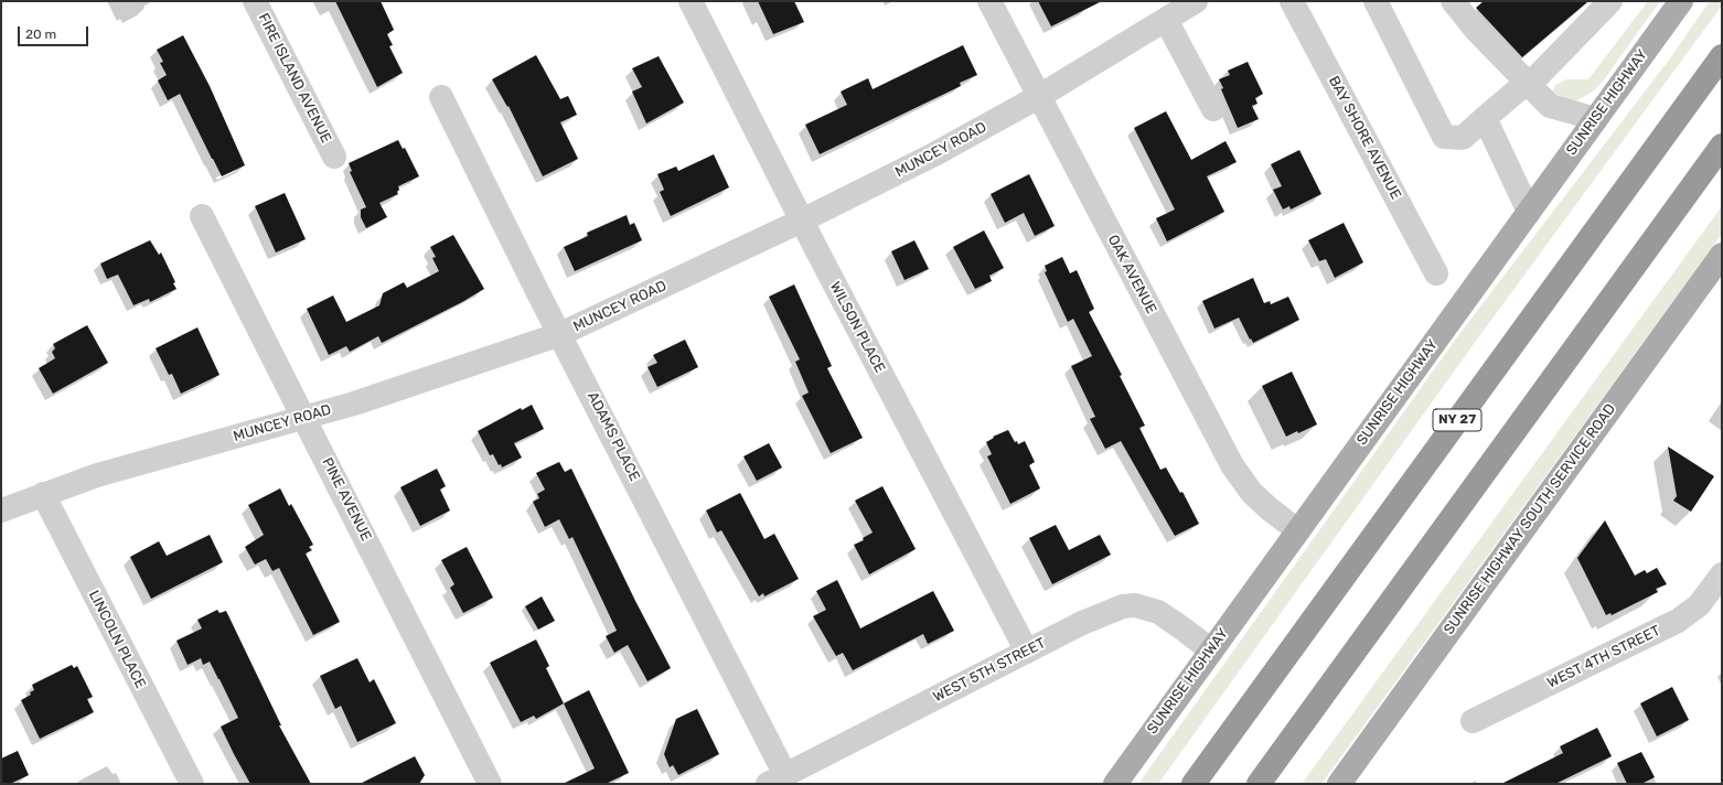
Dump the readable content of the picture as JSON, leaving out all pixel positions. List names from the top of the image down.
{
  "streets": {
    "highway": ["NY 27"],
    "main road": ["SUNRISE HIGHWAY", "SUNRISE HIGHWAY SOUTH SERVICE ROAD"],
    "street": [
      "FIRE ISLAND AVENUE",
      "BAY SHORE AVENUE",
      "MUNCEY ROAD",
      "OAK AVENUE",
      "WILSON PLACE",
      "ADAMS PLACE",
      "PINE AVENUE",
      "LINCOLN PLACE",
      "WEST 4TH STREET",
      "WEST 5TH STREET"
    ]
  },
  "crossings": [
    ["SUNRISE HIGHWAY", "OAK AVENUE"],
    ["SUNRISE HIGHWAY", "WEST 5TH STREET"],
    ["MUNCEY ROAD", "OAK AVENUE"],
    ["MUNCEY ROAD", "WILSON PLACE"],
    ["MUNCEY ROAD", "ADAMS PLACE"],
    ["MUNCEY ROAD", "PINE AVENUE"],
    ["MUNCEY ROAD", "LINCOLN PLACE"],
    ["WILSON PLACE", "WEST 5TH STREET"],
    ["ADAMS PLACE", "WEST 5TH STREET"]
  ],
  "scale_bar": "20 m"
}
